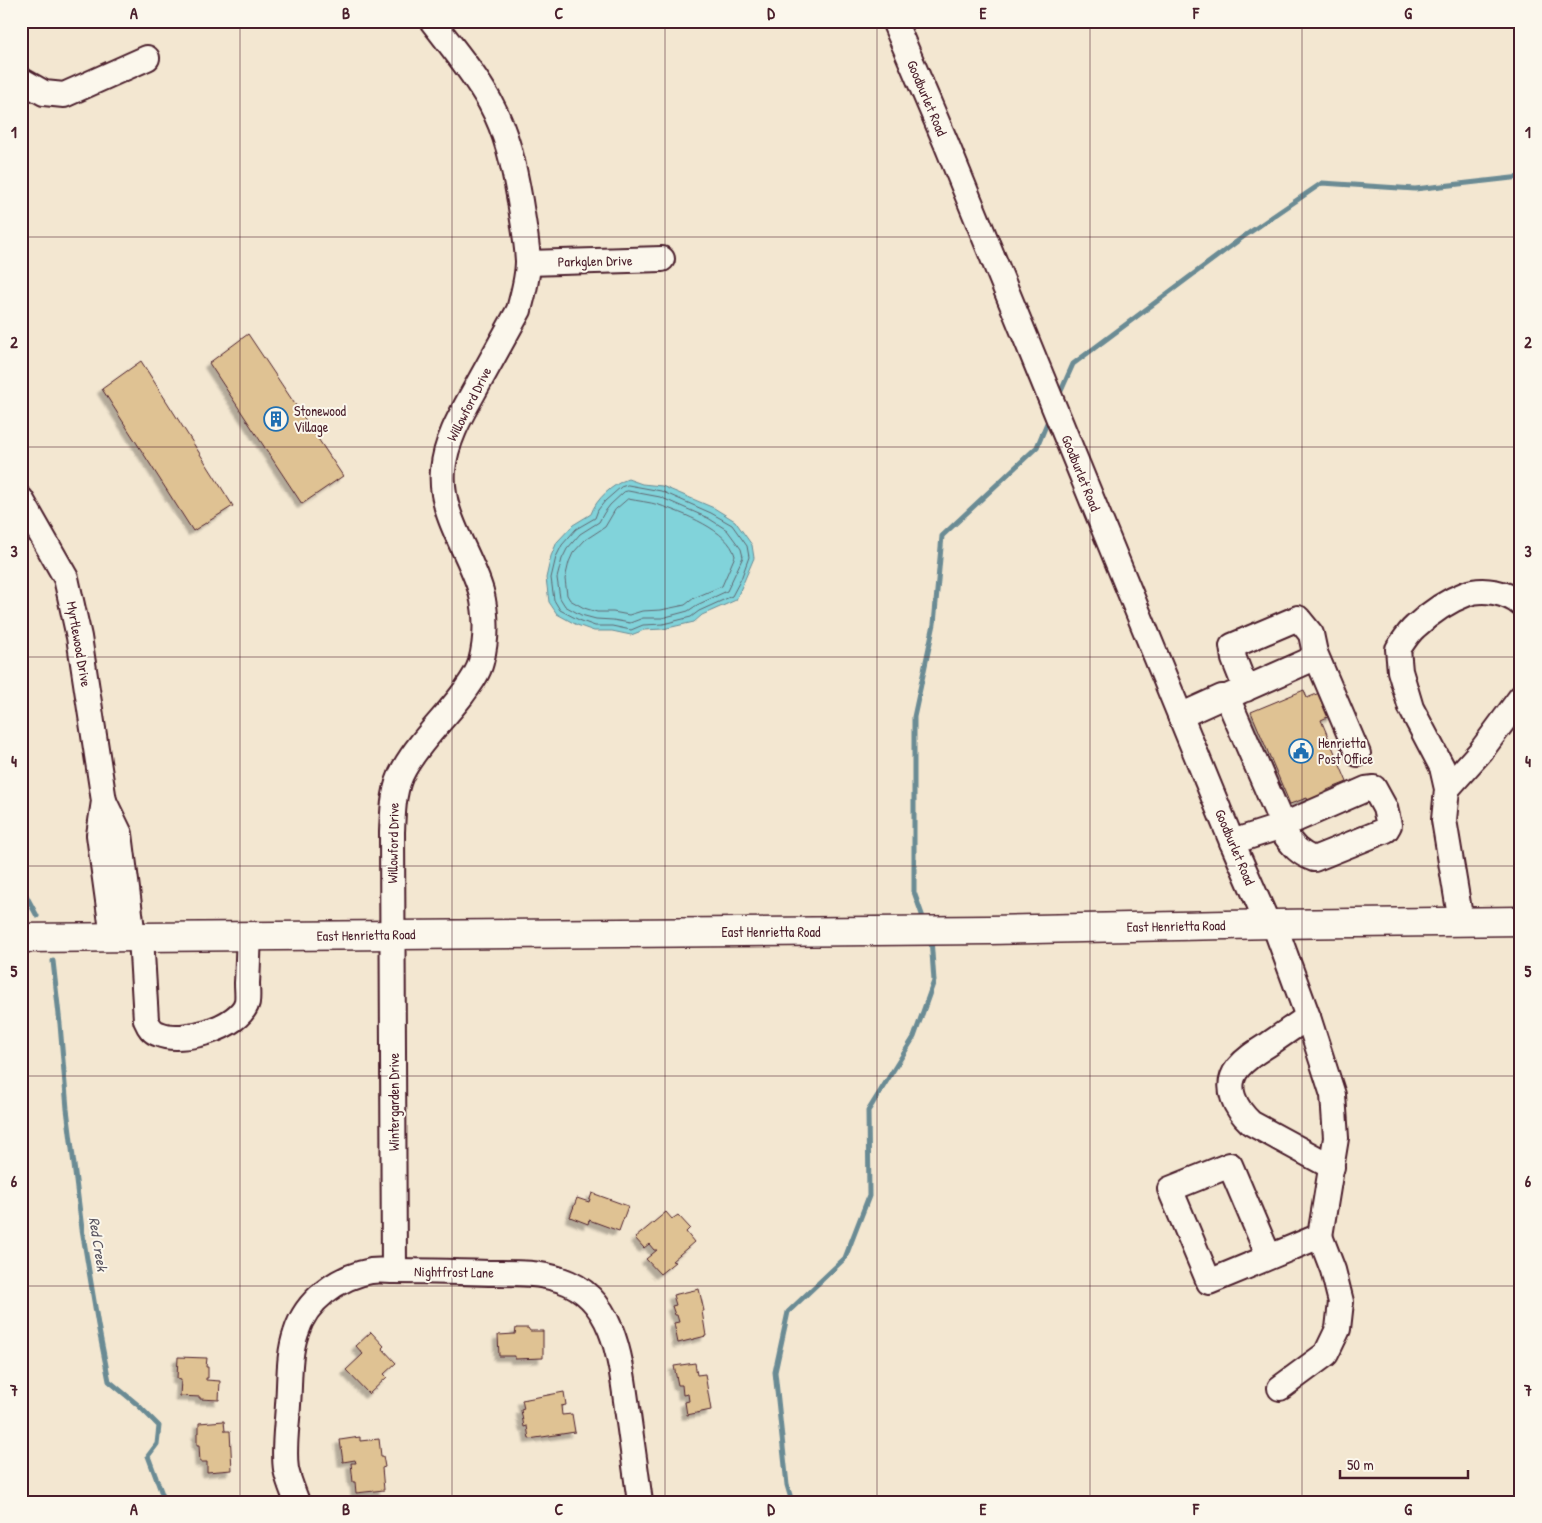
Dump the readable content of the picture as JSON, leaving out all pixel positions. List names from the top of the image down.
{
  "streets": {
    "main road": ["East Henrietta Road"],
    "street": [
      "Goodburlet Road",
      "Parkglen Drive",
      "Willowford Drive",
      "Myrtlewood Drive",
      "Wintergarden Drive",
      "Nightfrost Lane"
    ]
  },
  "crossings": [
    ["Goodburlet Road", "East Henrietta Road"],
    ["Parkglen Drive", "Willowford Drive"],
    ["Willowford Drive", "East Henrietta Road"],
    ["Willowford Drive", "Wintergarden Drive"],
    ["Myrtlewood Drive", "East Henrietta Road"],
    ["East Henrietta Road", "Wintergarden Drive"],
    ["Wintergarden Drive", "Nightfrost Lane"]
  ],
  "water": ["Red Creek"],
  "places": {
    "building": ["Stonewood Village"],
    "public building": ["Henrietta Post Office"]
  },
  "scale_bar": "50 m",
  "grid": {
    "columns": [
      "A",
      "B",
      "C",
      "D",
      "E",
      "F",
      "G"
    ],
    "rows": [
      "1",
      "2",
      "3",
      "4",
      "5",
      "6",
      "7"
    ]
  }
}
